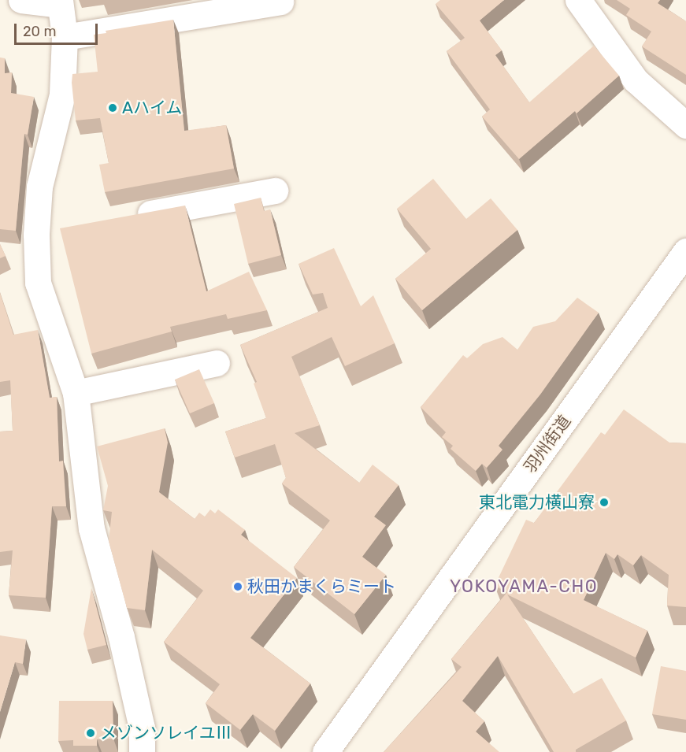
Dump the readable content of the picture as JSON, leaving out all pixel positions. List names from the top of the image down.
{
  "streets": {
    "street": ["羽州街道"]
  },
  "districts": ["YOKOYAMA-CHO"],
  "places": [
    "Aハイム",
    "東北電力横山寮",
    "秋田かまくらミート",
    "メゾンソレイユⅢ"
  ],
  "scale_bar": "20 m"
}
